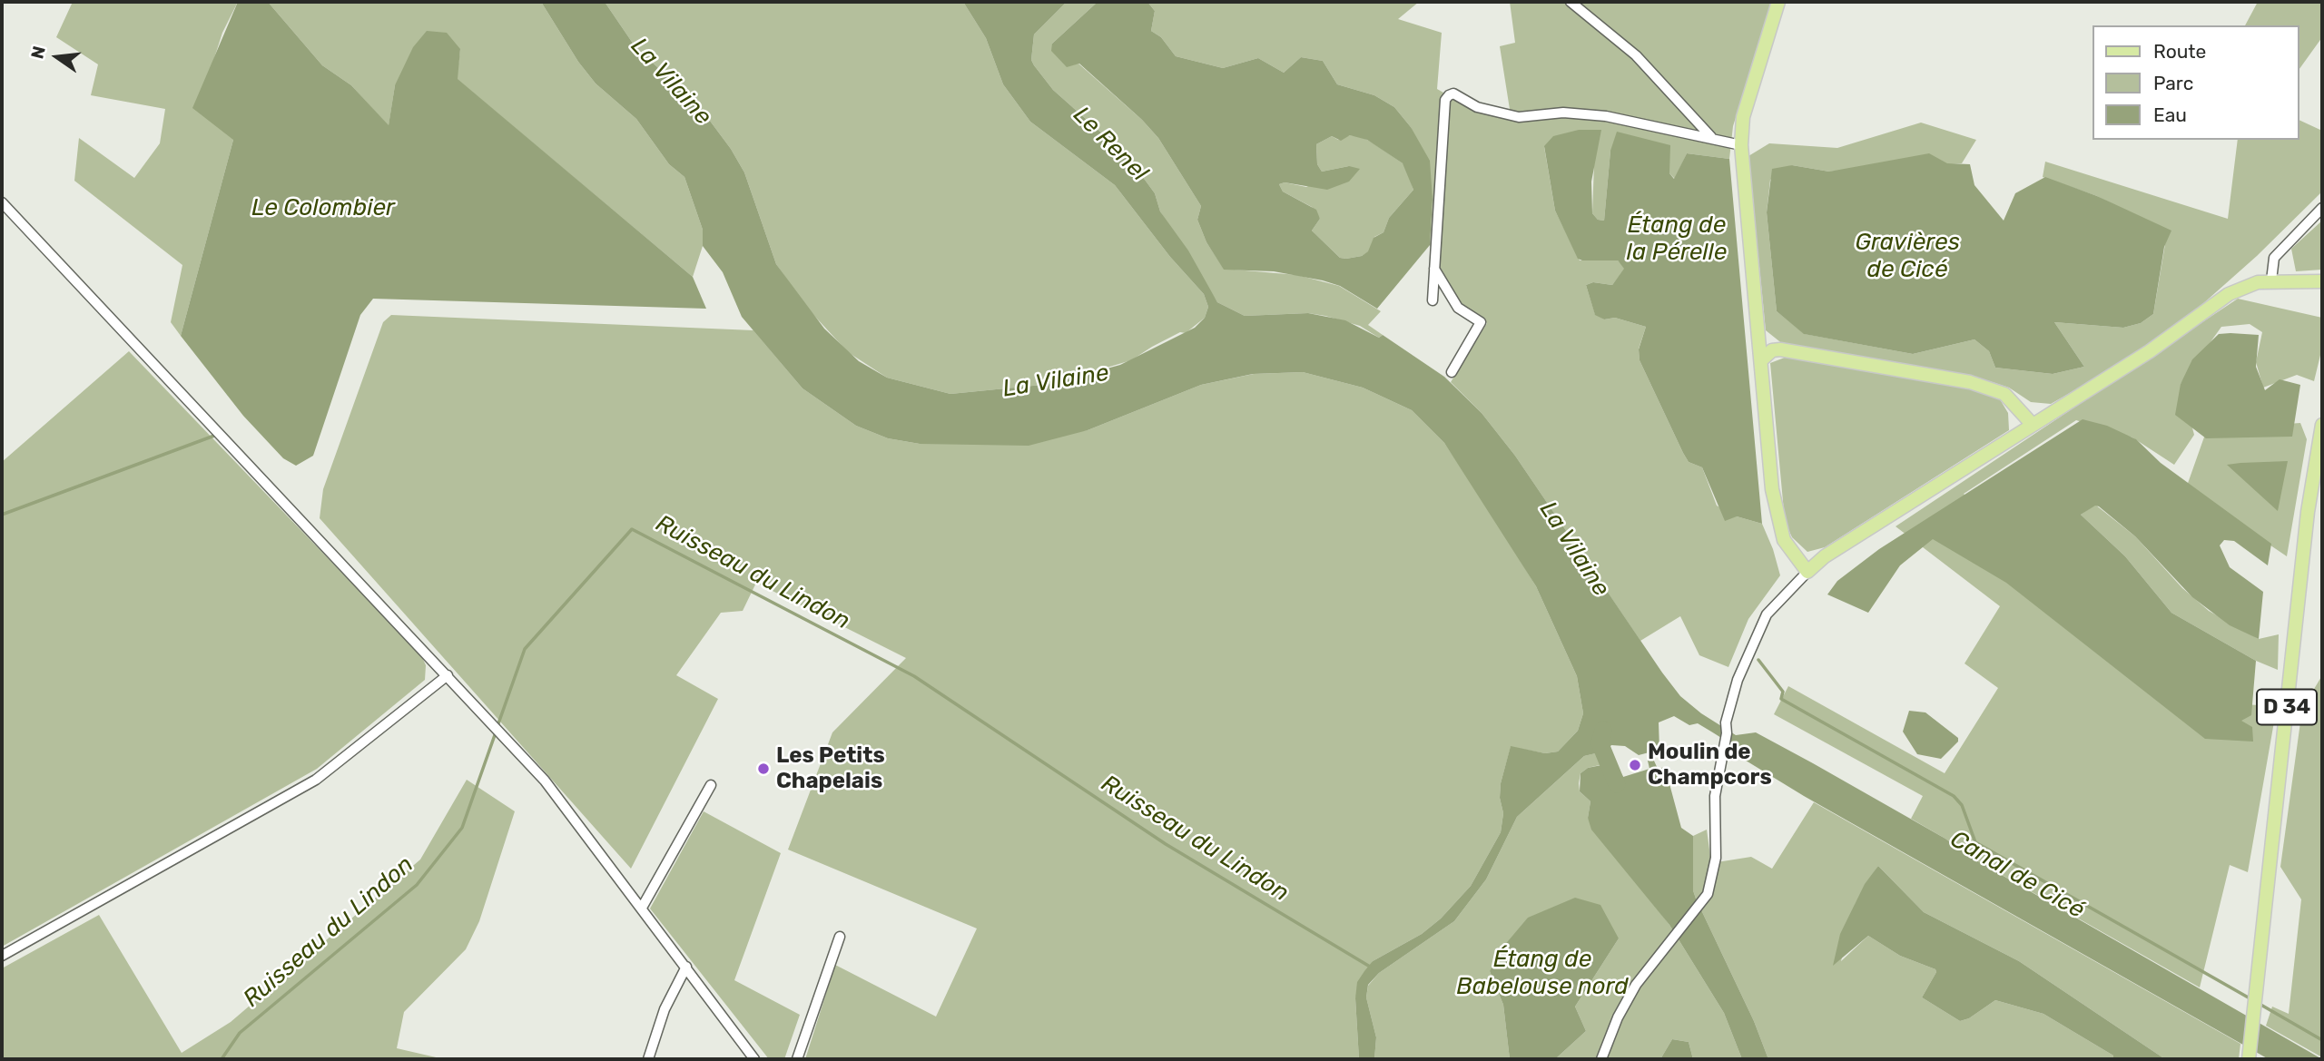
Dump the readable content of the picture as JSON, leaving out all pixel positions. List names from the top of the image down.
{
  "streets": {
    "main road": ["D 34"]
  },
  "water": [
    "La Vilaine",
    "Le Renel",
    "Le Colombier",
    "Étang de la Pérelle",
    "Gravières de Cicé",
    "Ruisseau du Lindon",
    "Canal de Cicé",
    "Étang de Babelouse nord"
  ],
  "places": ["Moulin de Champcors", "Les Petits Chapelais"],
  "legend": ["Route", "Parc", "Eau"],
  "north": "left"
}
